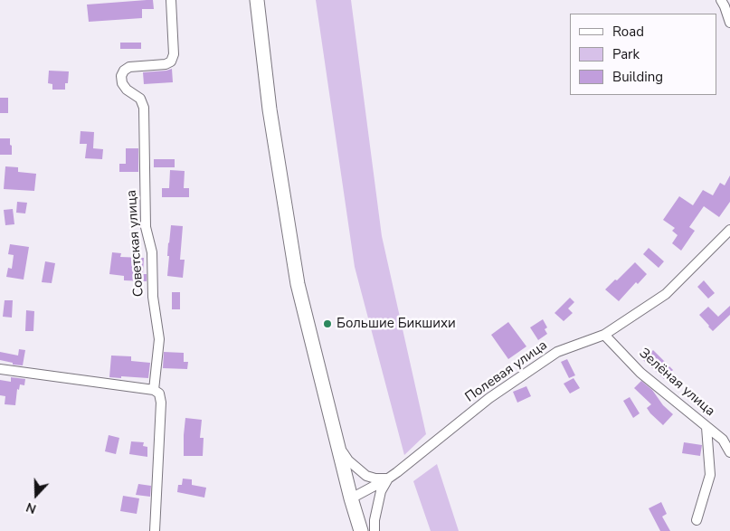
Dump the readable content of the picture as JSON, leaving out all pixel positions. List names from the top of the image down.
{
  "streets": {
    "street": ["Советская улица", "Полевая улица", "Зелёная улица"]
  },
  "crossings": [
    ["Полевая улица", "Зелёная улица"]
  ],
  "places": ["Большие Бикшихи"],
  "legend": ["Road", "Park", "Building"],
  "north": "bottom"
}
